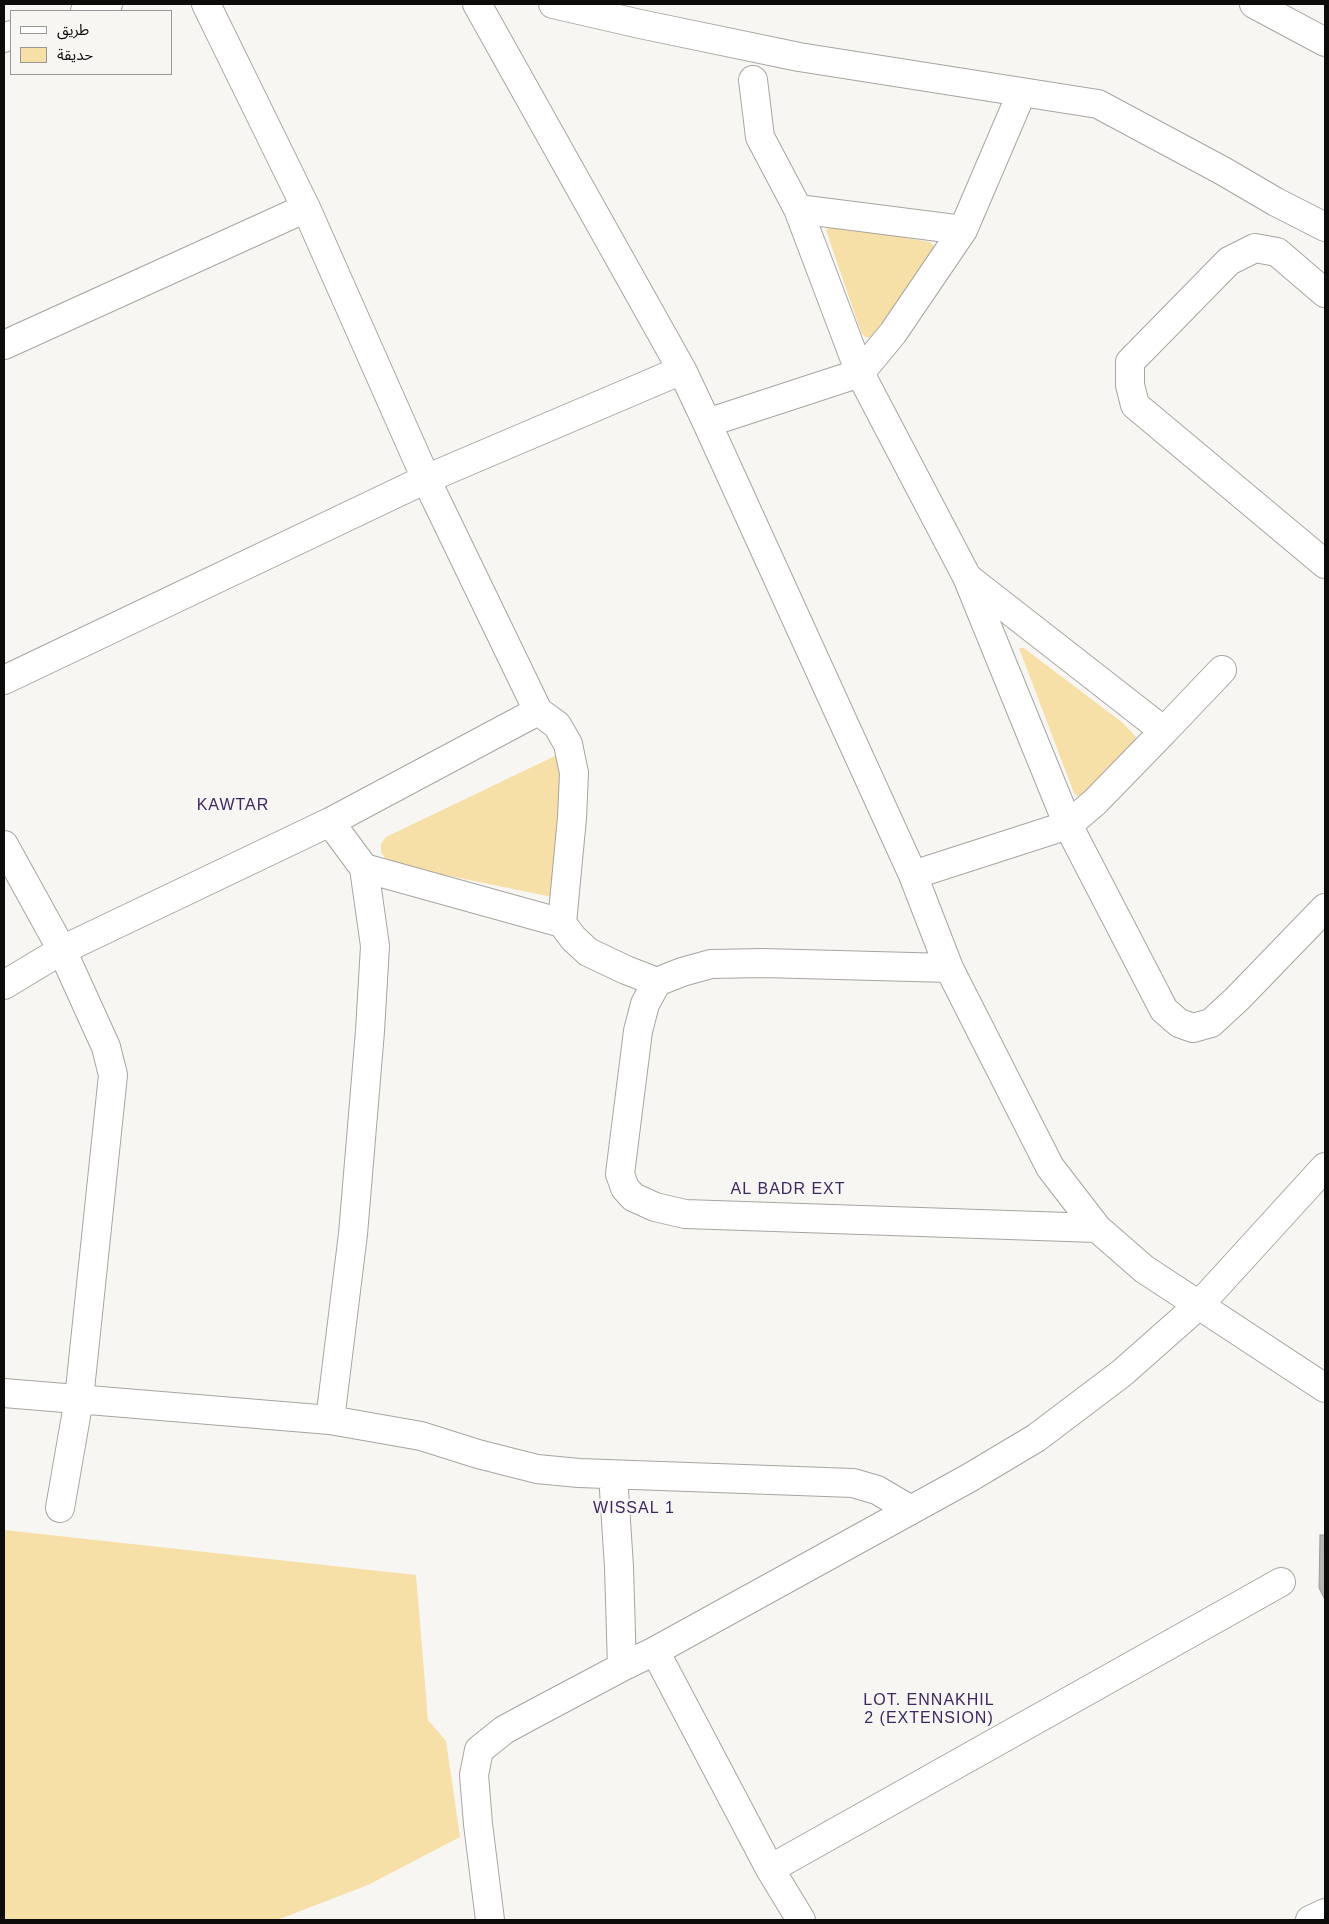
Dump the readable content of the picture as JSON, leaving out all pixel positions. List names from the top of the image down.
{
  "districts": [
    "KAWTAR",
    "AL BADR EXT",
    "WISSAL 1",
    "LOT. ENNAKHIL 2 (EXTENSION)"
  ],
  "legend": ["طريق", "حديقة"]
}
